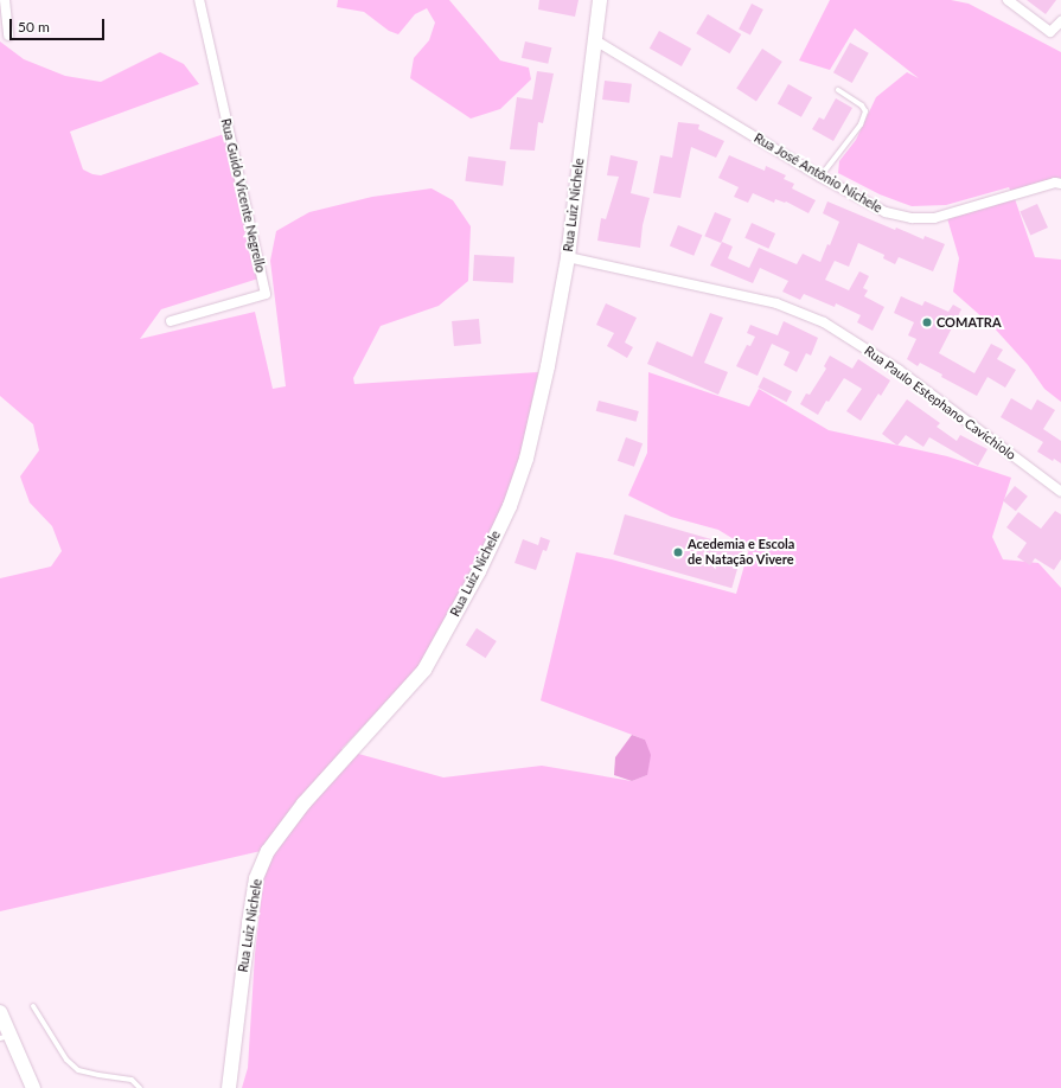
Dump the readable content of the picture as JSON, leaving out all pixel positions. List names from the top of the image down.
{
  "streets": {
    "street": [
      "Rua José Antônio Nichele",
      "Rua Guido Vicente Negrello",
      "Rua Luiz Nichele",
      "Rua Paulo Estephano Cavichiolo"
    ]
  },
  "crossings": [
    ["Rua José Antônio Nichele", "Rua Luiz Nichele"],
    ["Rua Luiz Nichele", "Rua Paulo Estephano Cavichiolo"]
  ],
  "places": ["COMATRA", "Acedemia e Escola de Natação Vivere"],
  "scale_bar": "50 m"
}
